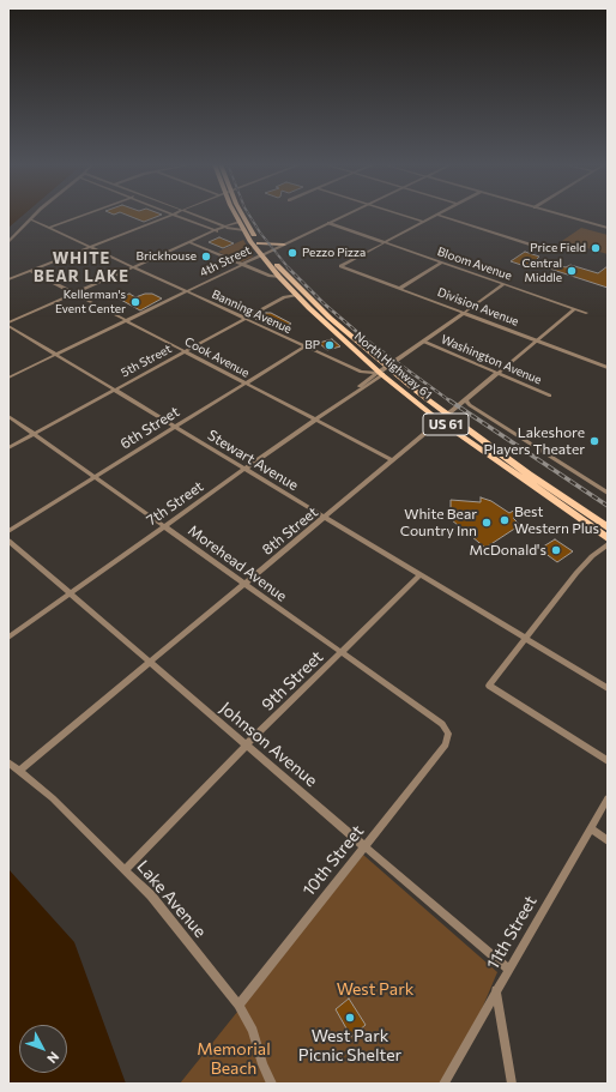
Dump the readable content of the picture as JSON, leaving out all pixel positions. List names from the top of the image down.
{
  "streets": {
    "main road": ["North Highway 61", "US 61"],
    "street": [
      "4th Street",
      "Bloom Avenue",
      "Division Avenue",
      "Banning Avenue",
      "Cook Avenue",
      "Washington Avenue",
      "5th Street",
      "6th Street",
      "Stewart Avenue",
      "7th Street",
      "8th Street",
      "Morehead Avenue",
      "9th Street",
      "Johnson Avenue",
      "10th Street",
      "Lake Avenue",
      "11th Street"
    ]
  },
  "crossings": [
    ["4th Street", "Bloom Avenue"],
    ["4th Street", "Banning Avenue"],
    ["4th Street", "Cook Avenue"],
    ["4th Street", "North Highway 61"],
    ["4th Street", "Stewart Avenue"],
    ["Bloom Avenue", "Division Avenue"],
    ["Bloom Avenue", "7th Street"],
    ["Bloom Avenue", "8th Street"],
    ["Division Avenue", "7th Street"],
    ["Division Avenue", "8th Street"],
    ["Banning Avenue", "5th Street"],
    ["Banning Avenue", "North Highway 61"],
    ["Banning Avenue", "6th Street"],
    ["Banning Avenue", "7th Street"],
    ["Cook Avenue", "5th Street"],
    ["Cook Avenue", "6th Street"],
    ["Cook Avenue", "7th Street"],
    ["Cook Avenue", "8th Street"],
    ["Washington Avenue", "7th Street"],
    ["Washington Avenue", "8th Street"],
    ["5th Street", "North Highway 61"],
    ["5th Street", "Stewart Avenue"],
    ["5th Street", "Morehead Avenue"],
    ["North Highway 61", "7th Street"],
    ["North Highway 61", "8th Street"],
    ["6th Street", "Stewart Avenue"],
    ["6th Street", "Morehead Avenue"],
    ["Stewart Avenue", "7th Street"],
    ["Stewart Avenue", "8th Street"],
    ["Stewart Avenue", "9th Street"],
    ["7th Street", "Morehead Avenue"],
    ["7th Street", "Johnson Avenue"],
    ["8th Street", "Morehead Avenue"],
    ["8th Street", "Johnson Avenue"],
    ["8th Street", "Lake Avenue"],
    ["Morehead Avenue", "9th Street"],
    ["Morehead Avenue", "10th Street"],
    ["9th Street", "Johnson Avenue"],
    ["9th Street", "Lake Avenue"],
    ["Johnson Avenue", "10th Street"],
    ["Johnson Avenue", "11th Street"],
    ["10th Street", "Lake Avenue"]
  ],
  "districts": ["WHITE BEAR LAKE"],
  "parks": ["West Park", "Memorial Beach"],
  "places": [
    "Price Field",
    "Pezzo Pizza",
    "Brickhouse",
    "Central Middle",
    "Kellerman's Event Center",
    "BP",
    "Lakeshore Players Theater",
    "Best Western Plus",
    "White Bear Country Inn",
    "McDonald's",
    "West Park Picnic Shelter"
  ],
  "north": "bottom right"
}
